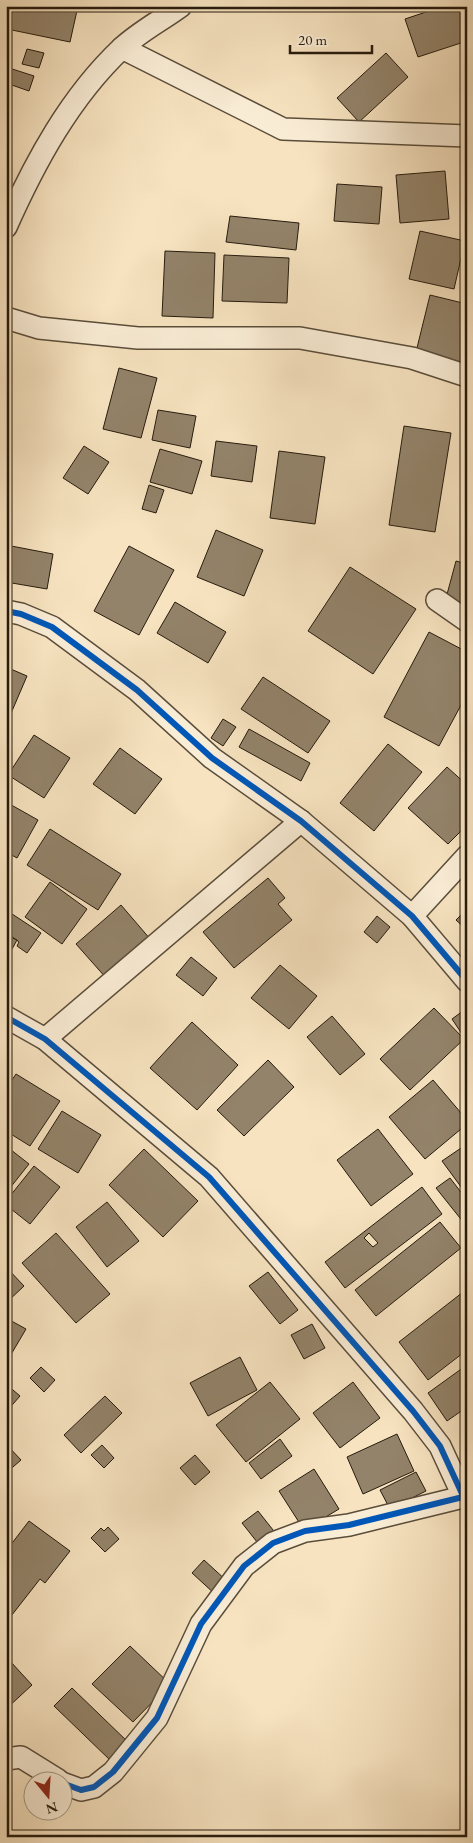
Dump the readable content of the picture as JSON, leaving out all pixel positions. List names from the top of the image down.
{
  "scale_bar": "20 m",
  "north": "bottom"
}
